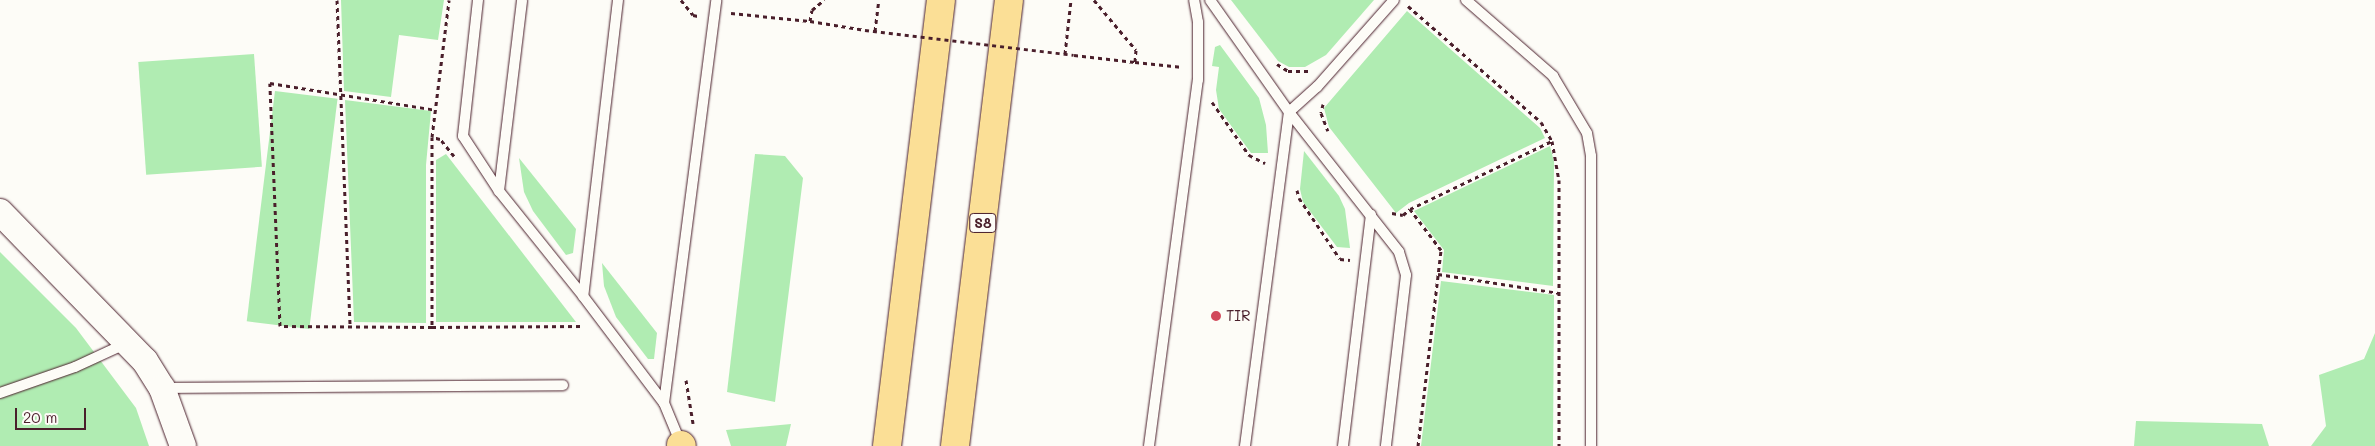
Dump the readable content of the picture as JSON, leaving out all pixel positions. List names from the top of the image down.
{
  "streets": {
    "highway": ["S8"]
  },
  "places": ["TIR"],
  "scale_bar": "20 m"
}
